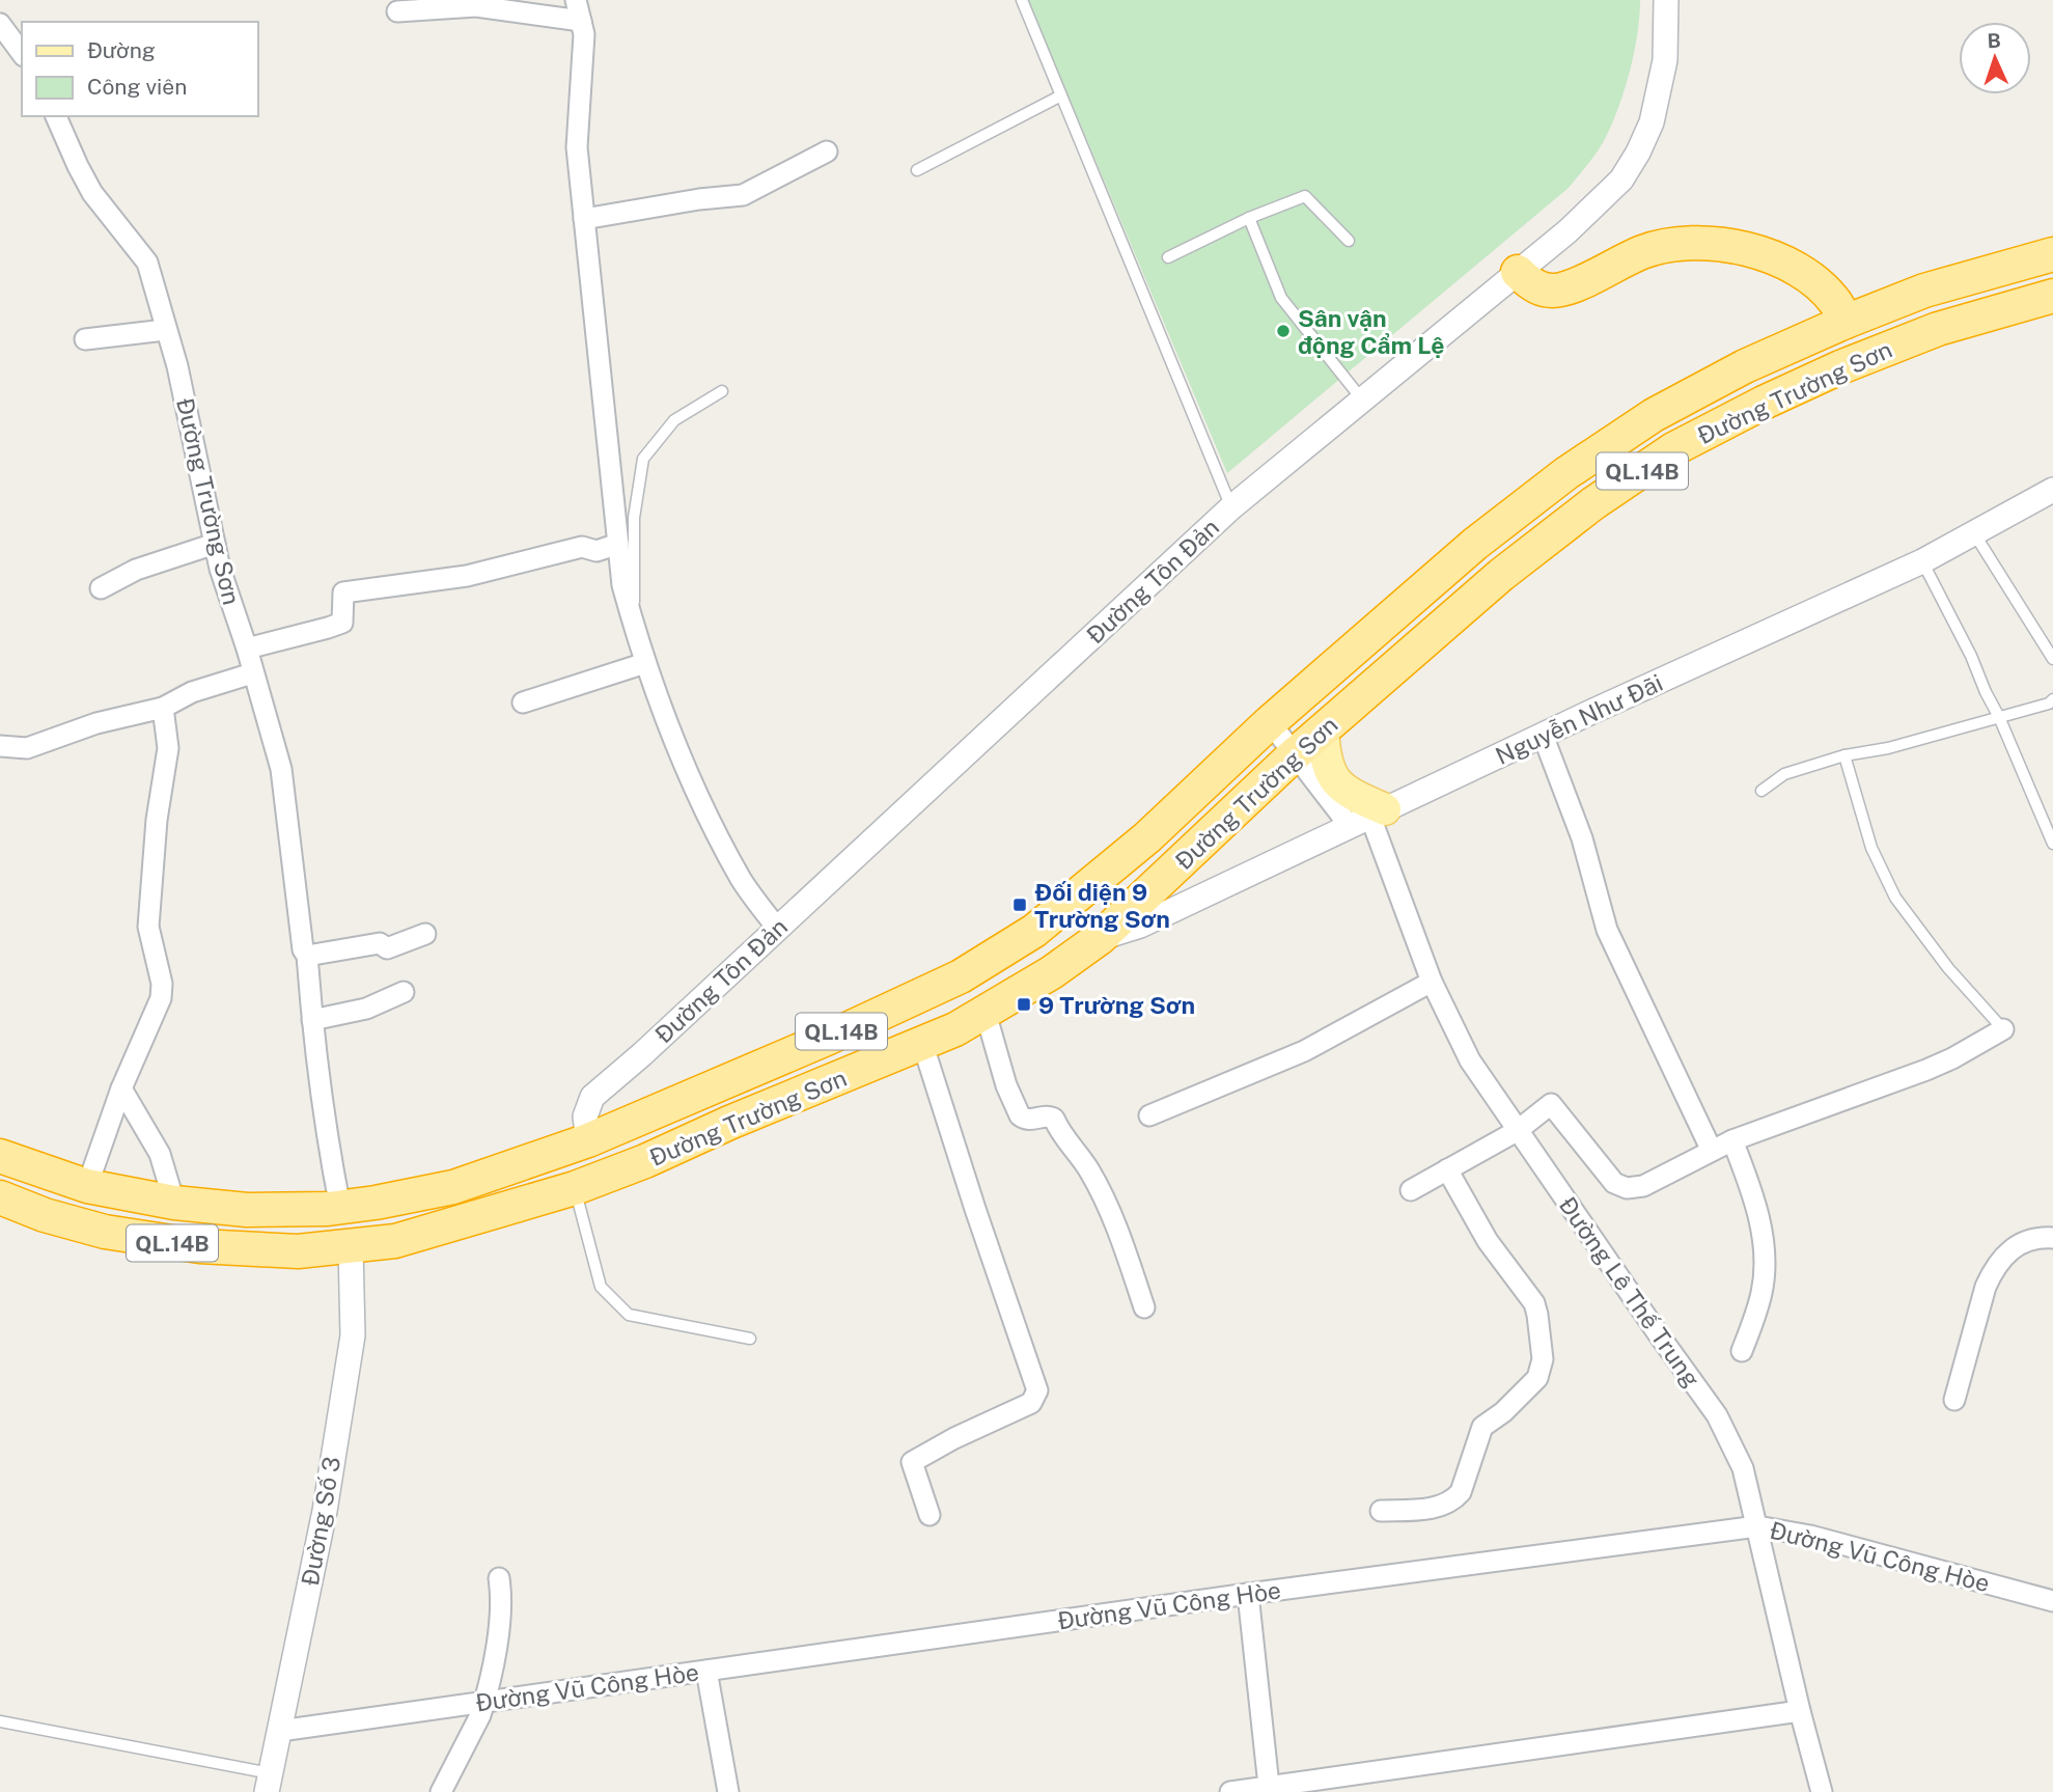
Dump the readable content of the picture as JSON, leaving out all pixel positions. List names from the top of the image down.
{
  "streets": {
    "highway": ["Đường Trường Sơn", "QL.14B"],
    "street": [
      "Đường Tôn Đản",
      "Nguyễn Như Đãi",
      "Đường Lê Thế Trung",
      "Đường Số 3",
      "Đường Vũ Công Hòe"
    ]
  },
  "crossings": [
    ["Đường Trường Sơn", "Đường Tôn Đản"],
    ["Đường Trường Sơn", "Nguyễn Như Đãi"],
    ["Đường Trường Sơn", "Đường Lê Thế Trung"],
    ["Đường Trường Sơn", "Đường Số 3"],
    ["Nguyễn Như Đãi", "Đường Lê Thế Trung"],
    ["Đường Lê Thế Trung", "Đường Vũ Công Hòe"],
    ["Đường Số 3", "Đường Vũ Công Hòe"]
  ],
  "places": {
    "other": ["Sân vận động Cẩm Lệ"],
    "transit": ["Đối diện 9 Trường Sơn", "9 Trường Sơn"]
  },
  "legend": ["Đường", "Công viên"],
  "north": "top"
}
